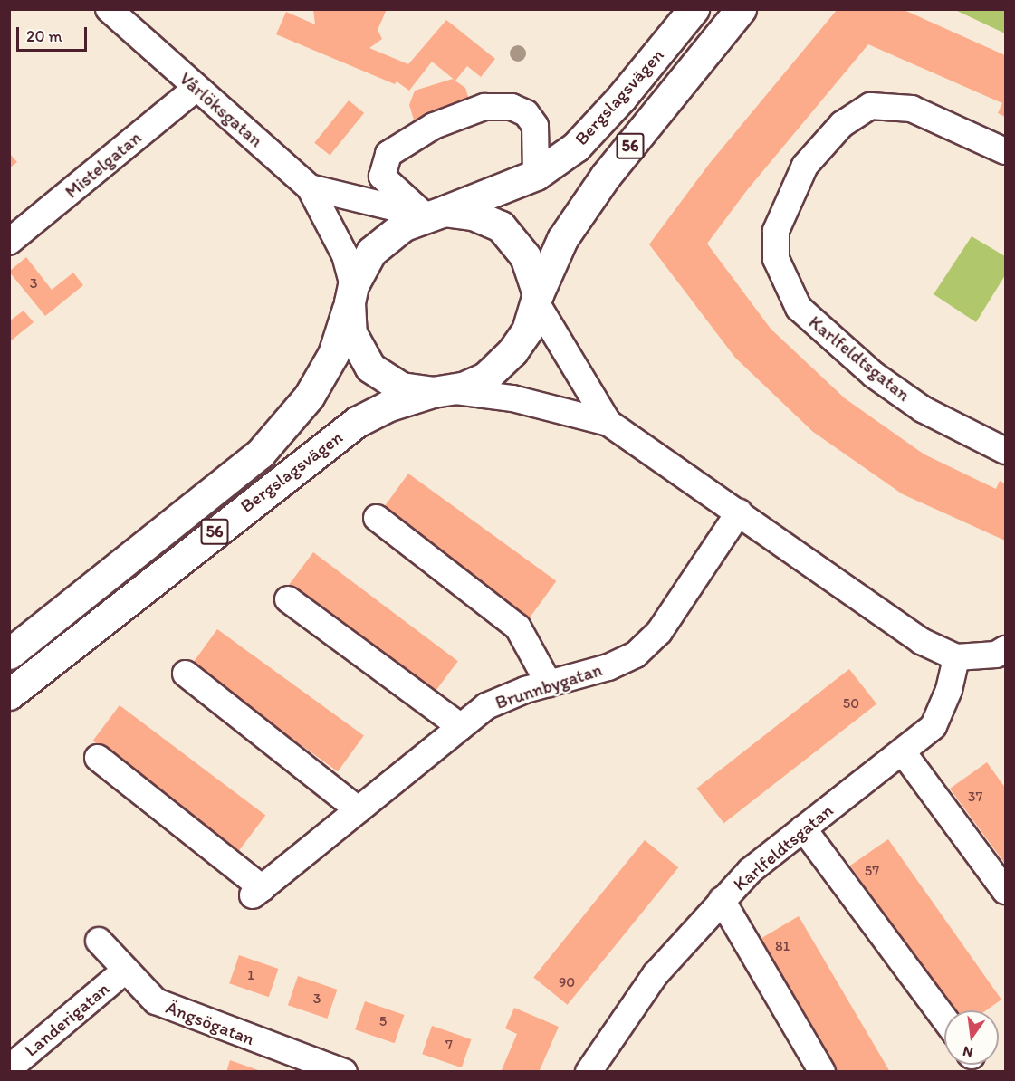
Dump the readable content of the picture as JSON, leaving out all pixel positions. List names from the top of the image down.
{
  "streets": {
    "highway": ["Bergslagsvägen", "56"],
    "street": [
      "Vårlöksgatan",
      "Mistelgatan",
      "Karlfeldtsgatan",
      "Brunnbygatan",
      "Landerigatan",
      "Ängsögatan"
    ]
  },
  "crossings": [
    ["Bergslagsvägen", "Vårlöksgatan"],
    ["Bergslagsvägen", "56"],
    ["Vårlöksgatan", "56"],
    ["Vårlöksgatan", "Mistelgatan"],
    ["Landerigatan", "Ängsögatan"]
  ],
  "house_numbers": [
    "3",
    "50",
    "37",
    "57",
    "81",
    "1",
    "90",
    "3",
    "5",
    "7"
  ],
  "scale_bar": "20 m",
  "north": "bottom"
}
